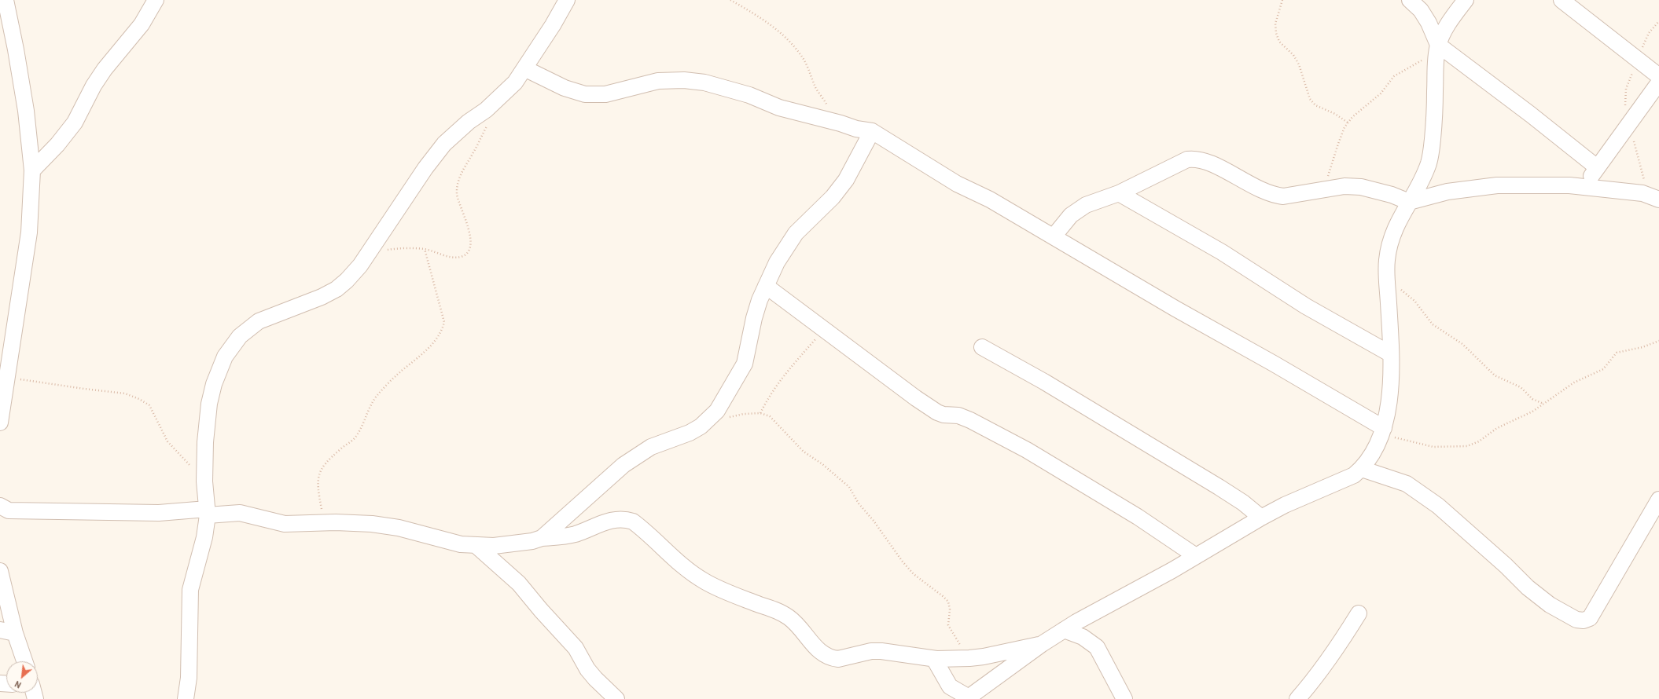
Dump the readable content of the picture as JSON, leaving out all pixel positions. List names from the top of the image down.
{
  "north": "bottom left"
}
